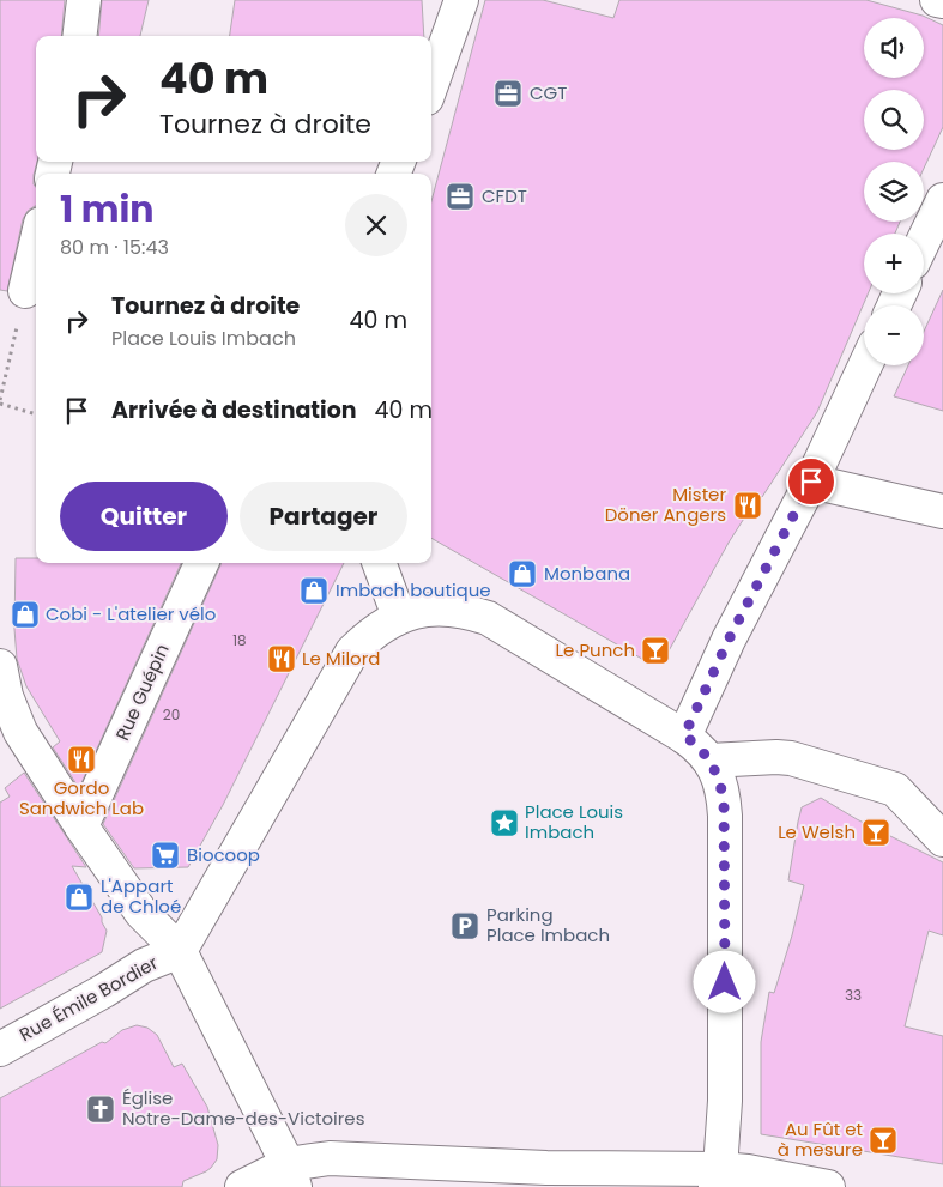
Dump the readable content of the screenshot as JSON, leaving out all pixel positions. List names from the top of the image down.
{
  "streets": {
    "street": ["Rue Guépin", "Rue Émile Bordier"]
  },
  "places": {
    "office": ["CGT", "CFDT"],
    "restaurant": ["Mister Döner Angers", "Le Milord", "Gordo Sandwich Lab"],
    "shop": [
      "Monbana",
      "Imbach boutique",
      "Cobi - L'atelier vélo",
      "L'Appart de Chloé"
    ],
    "bar": ["Le Punch", "Le Welsh", "Au Fût et à mesure"],
    "place": ["Place Louis Imbach"],
    "supermarket": ["Biocoop"],
    "parking": ["Parking Place Imbach"],
    "church": ["Église Notre-Dame-des-Victoires"]
  },
  "house_numbers": ["18", "20", "33"],
  "page": {
    "map_buttons": ["+", "−"],
    "turn": ["40 m", "Tournez à droite"],
    "heading": ["1 min", "80 m · 15:43"],
    "list": [
      {
        "name": "Tournez à droite",
        "note": "Place Louis Imbach",
        "value": "40 m"
      },
      {
        "name": "Arrivée à destination",
        "value": "40 m"
      }
    ],
    "buttons": ["Quitter", "Partager"]
  }
}
